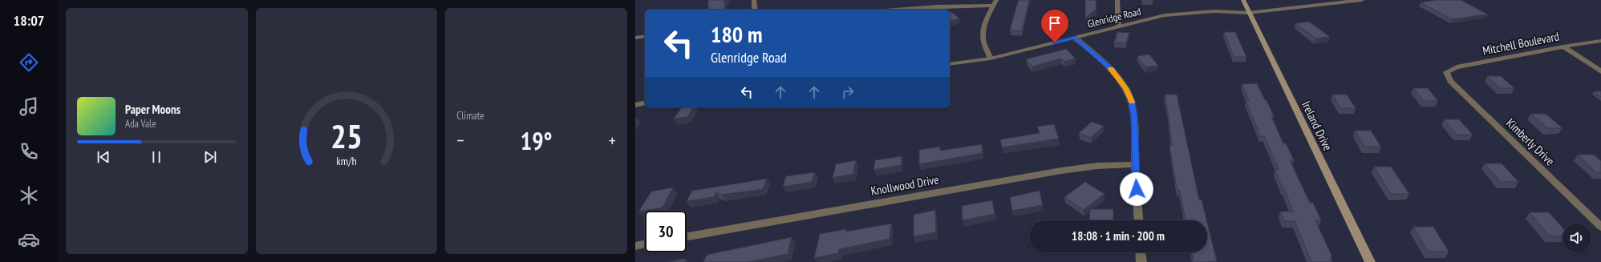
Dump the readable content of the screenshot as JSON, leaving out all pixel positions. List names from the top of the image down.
{
  "streets": {
    "main road": ["Ireland Drive"],
    "street": [
      "Glenridge Road",
      "Mitchell Boulevard",
      "Kimberly Drive",
      "Knollwood Drive"
    ]
  },
  "crossings": [
    ["Glenridge Road", "Ireland Drive"],
    ["Mitchell Boulevard", "Kimberly Drive"]
  ],
  "page": {
    "tabs": "18:07",
    "tile": "Climate",
    "turn": ["180 m", "Glenridge Road"],
    "song": ["Paper Moons", "Ada Vale"],
    "heat": ["−", "19°", "+"],
    "limit": "30",
    "trip": "18:08 · 1 min · 200 m",
    "gauge": ["25", "km/h"]
  }
}
